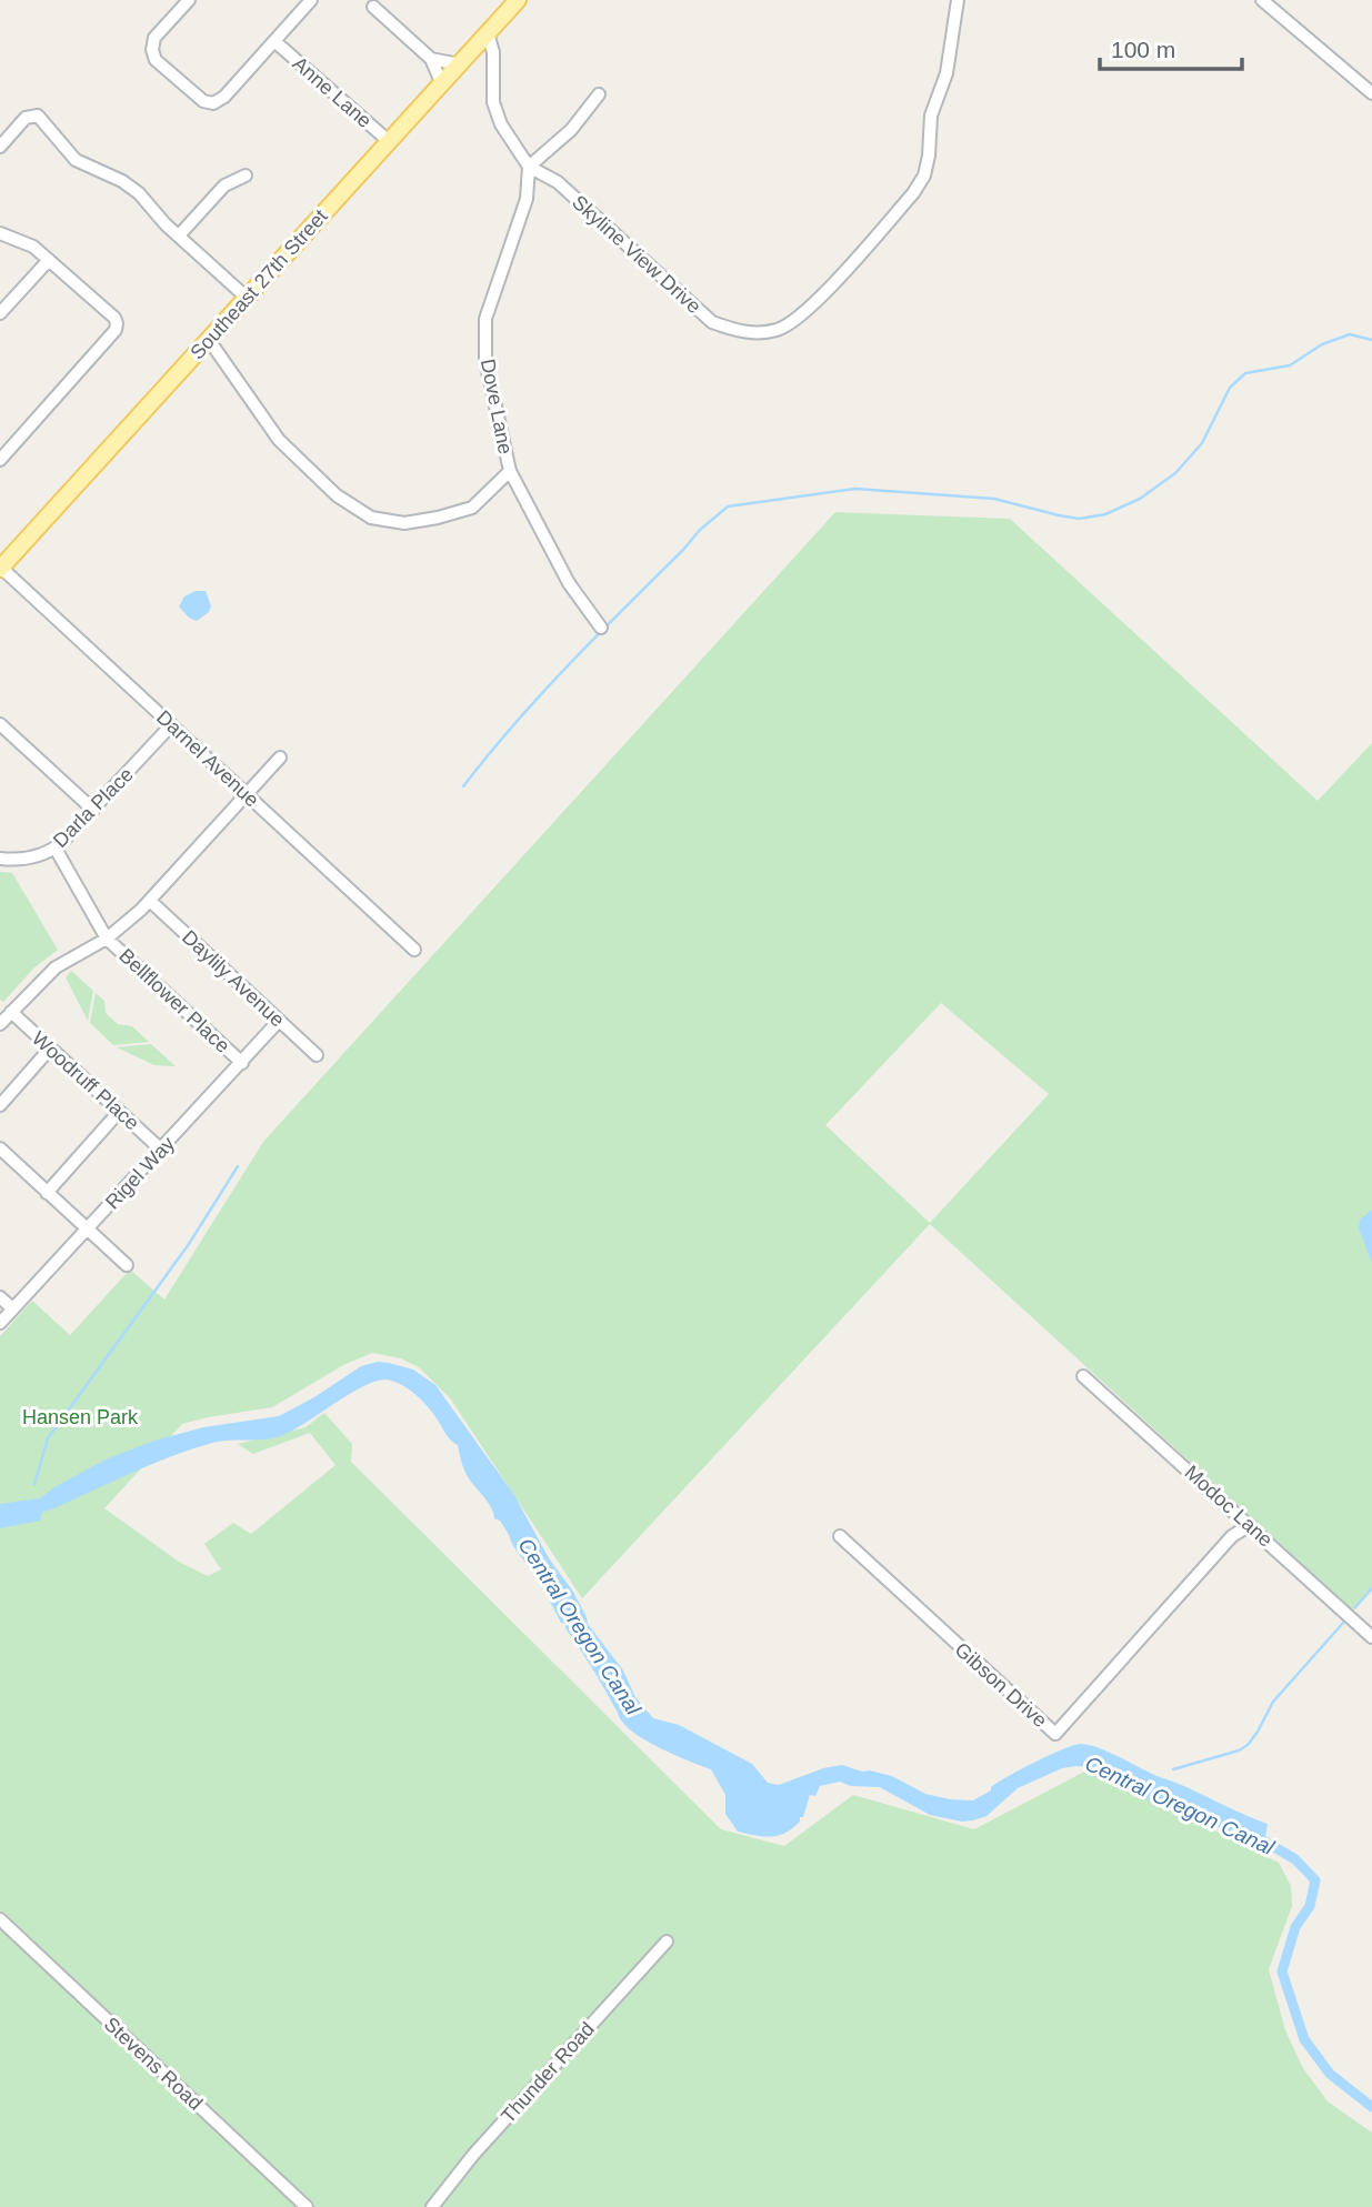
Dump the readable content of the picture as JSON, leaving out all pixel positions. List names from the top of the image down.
{
  "streets": {
    "main road": ["Southeast 27th Street"],
    "street": [
      "Anne Lane",
      "Skyline View Drive",
      "Dove Lane",
      "Darnel Avenue",
      "Darla Place",
      "Daylily Avenue",
      "Bellflower Place",
      "Woodruff Place",
      "Rigel Way",
      "Modoc Lane",
      "Gibson Drive",
      "Stevens Road",
      "Thunder Road"
    ]
  },
  "crossings": [
    ["Anne Lane", "Southeast 27th Street"],
    ["Skyline View Drive", "Southeast 27th Street"],
    ["Skyline View Drive", "Dove Lane"],
    ["Southeast 27th Street", "Darnel Avenue"],
    ["Darnel Avenue", "Darla Place"],
    ["Darla Place", "Bellflower Place"],
    ["Daylily Avenue", "Rigel Way"],
    ["Bellflower Place", "Rigel Way"],
    ["Woodruff Place", "Rigel Way"],
    ["Modoc Lane", "Gibson Drive"]
  ],
  "water": ["Central Oregon Canal"],
  "parks": ["Hansen Park"],
  "scale_bar": "100 m"
}
